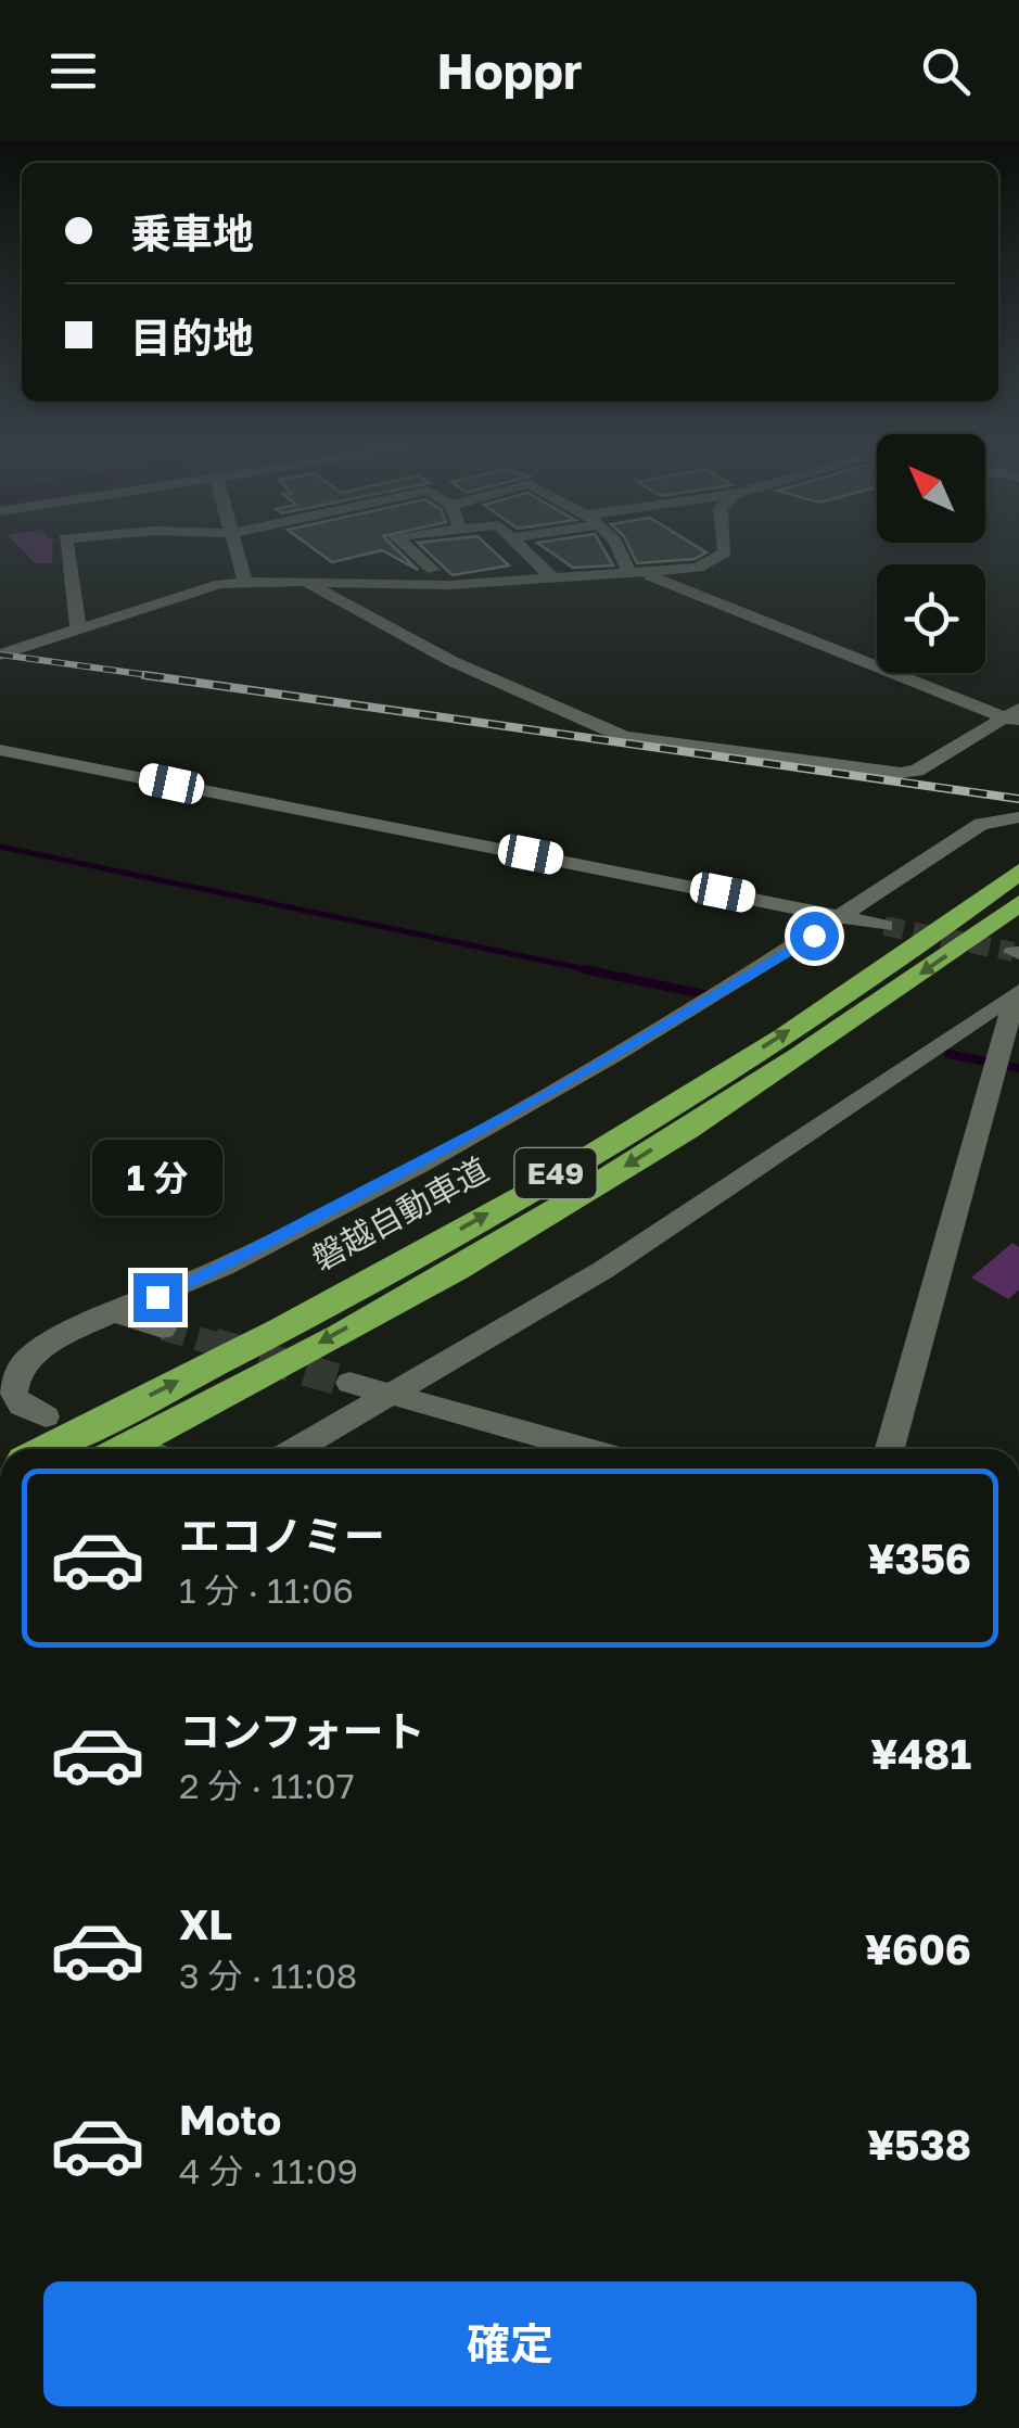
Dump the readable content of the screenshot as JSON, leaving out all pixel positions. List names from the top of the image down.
{
  "streets": {
    "highway": ["E49", "磐越自動車道"]
  },
  "north": "top left",
  "page": {
    "header": "Hoppr",
    "banner": ["乗車地", "目的地"],
    "bubble": "1 分",
    "list": [
      {
        "name": "エコノミー",
        "note": "1 分 · 11:06",
        "value": "¥356"
      },
      {
        "name": "コンフォート",
        "note": "2 分 · 11:07",
        "value": "¥481"
      },
      {
        "name": "XL",
        "note": "3 分 · 11:08",
        "value": "¥606"
      },
      {
        "name": "Moto",
        "note": "4 分 · 11:09",
        "value": "¥538"
      }
    ],
    "buttons": "確定"
  }
}
